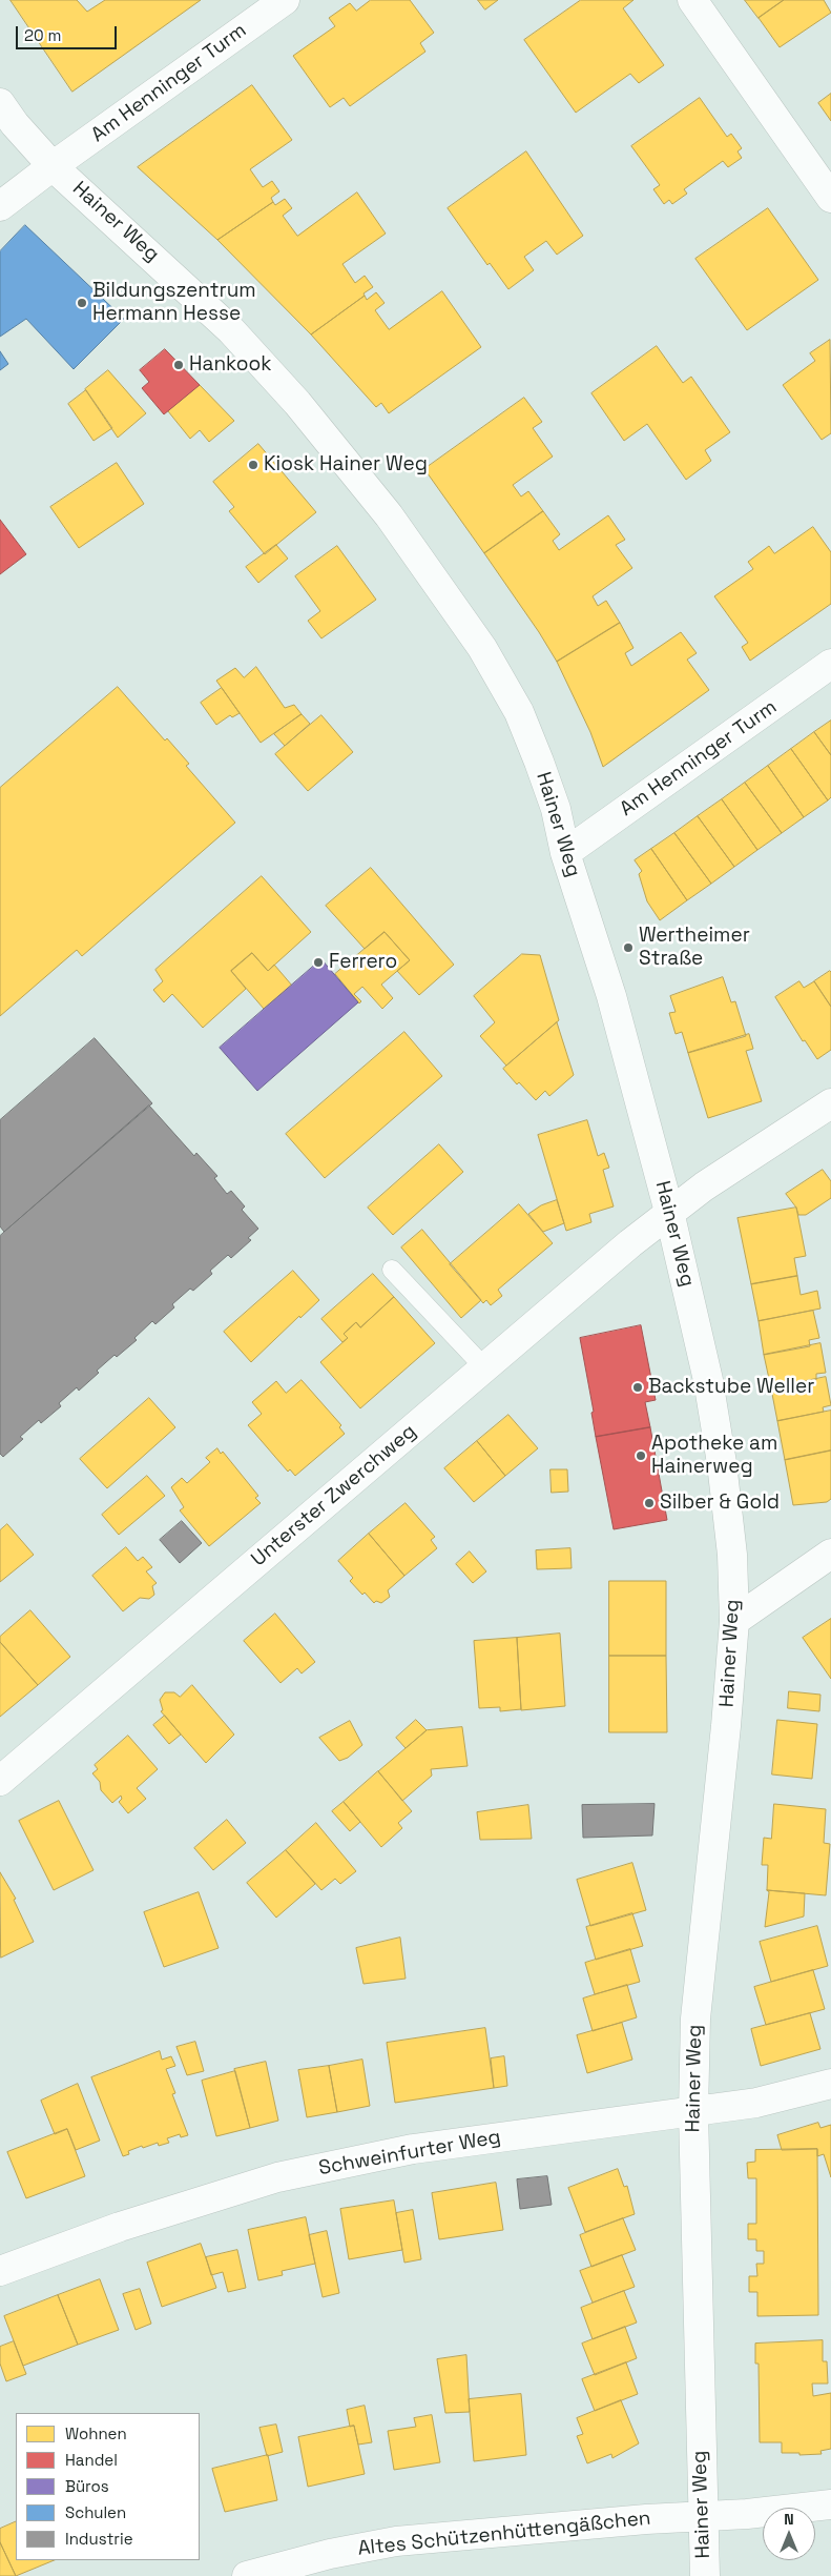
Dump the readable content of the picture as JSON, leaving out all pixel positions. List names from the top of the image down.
{
  "streets": {
    "street": [
      "Am Henninger Turm",
      "Hainer Weg",
      "Unterster Zwerchweg",
      "Schweinfurter Weg",
      "Altes Schützenhüttengäßchen"
    ]
  },
  "crossings": [
    ["Am Henninger Turm", "Hainer Weg"],
    ["Hainer Weg", "Unterster Zwerchweg"],
    ["Hainer Weg", "Schweinfurter Weg"],
    ["Hainer Weg", "Altes Schützenhüttengäßchen"]
  ],
  "places": [
    "Bildungszentrum Hermann Hesse",
    "Hankook",
    "Kiosk Hainer Weg",
    "Wertheimer Straße",
    "Ferrero",
    "Backstube Weller",
    "Apotheke am Hainerweg",
    "Silber & Gold"
  ],
  "legend": [
    "Wohnen",
    "Handel",
    "Büros",
    "Schulen",
    "Industrie"
  ],
  "scale_bar": "20 m",
  "north": "top"
}
